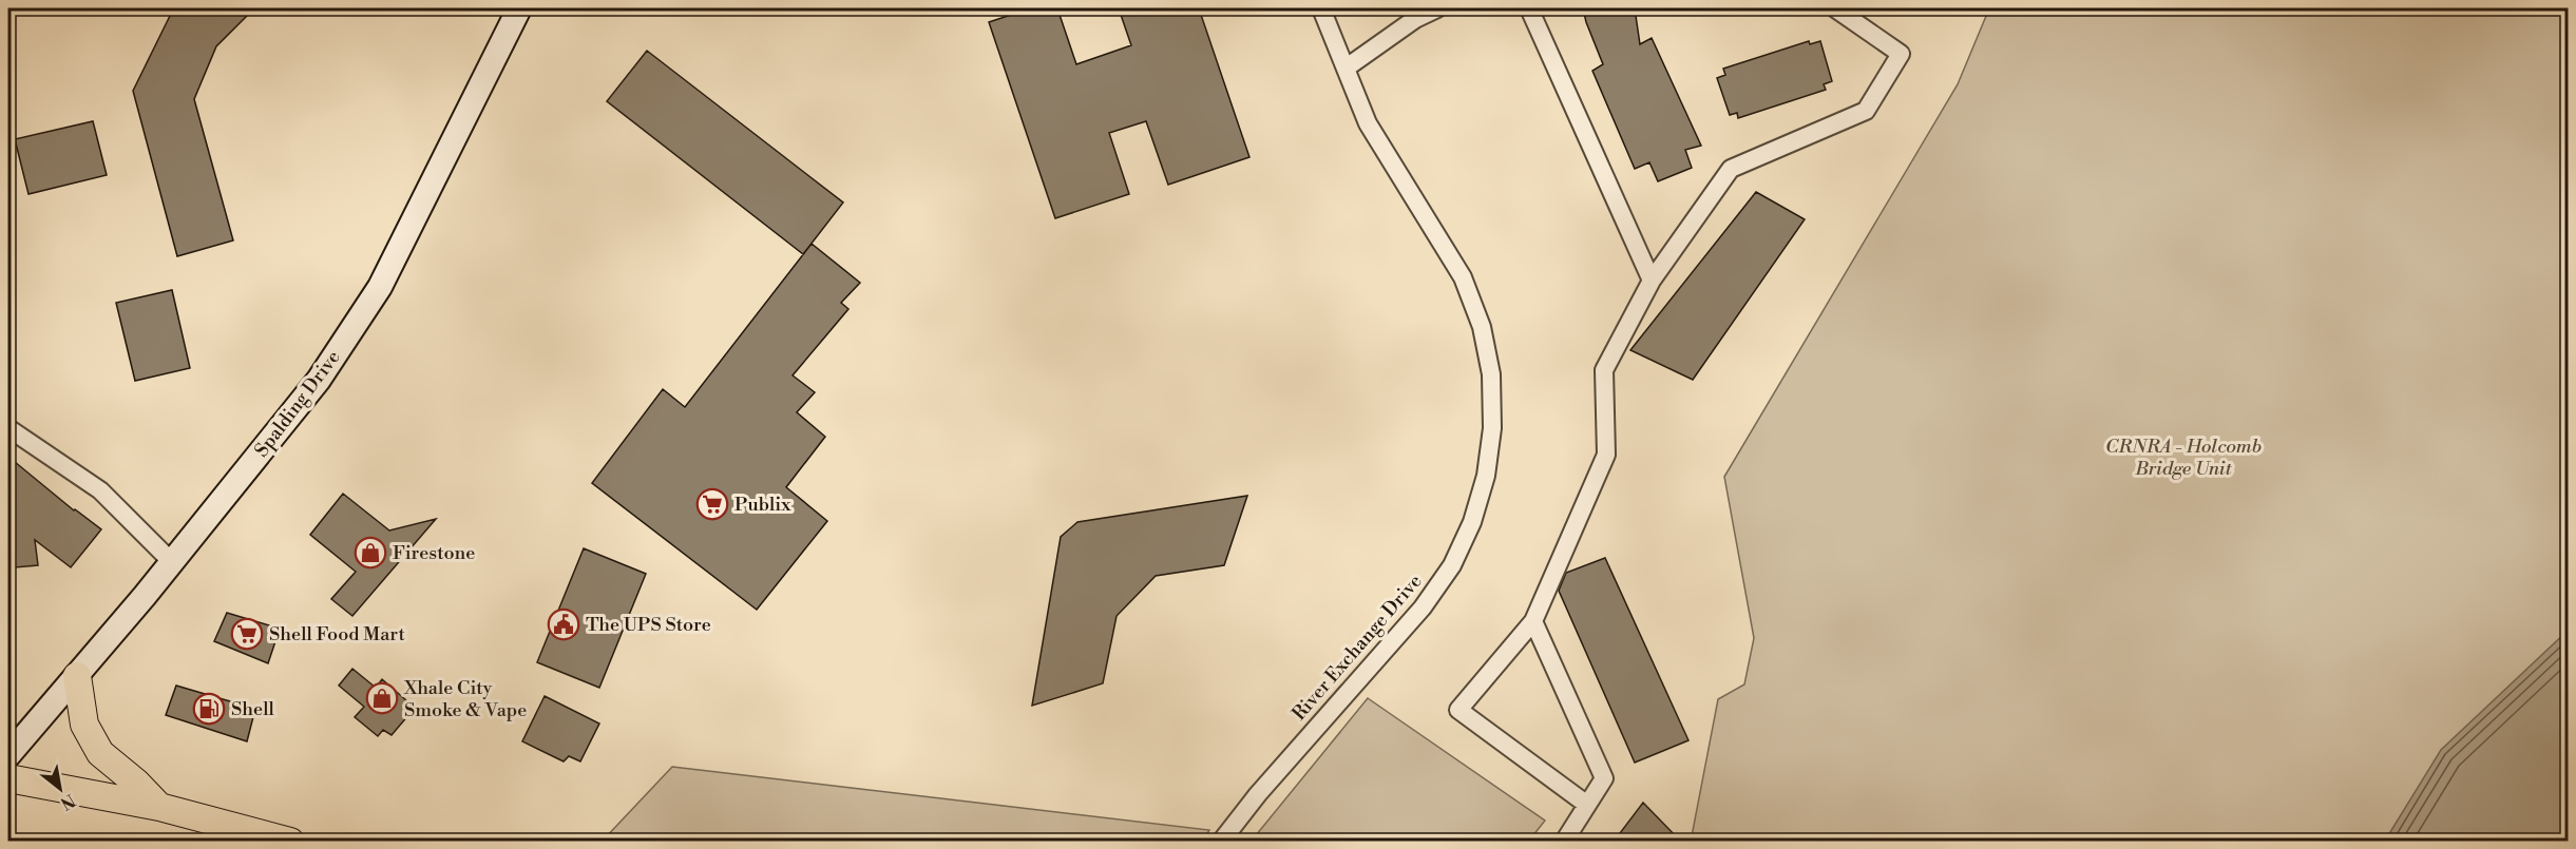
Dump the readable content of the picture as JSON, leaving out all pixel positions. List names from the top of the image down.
{
  "streets": {
    "main road": ["Spalding Drive"],
    "street": ["River Exchange Drive"]
  },
  "parks": ["CRNRA - Holcomb Bridge Unit"],
  "places": {
    "supermarket": ["Publix", "Shell Food Mart"],
    "shop": ["Firestone", "Xhale City Smoke & Vape"],
    "public building": ["The UPS Store"],
    "fuel station": ["Shell"]
  },
  "north": "bottom right"
}
